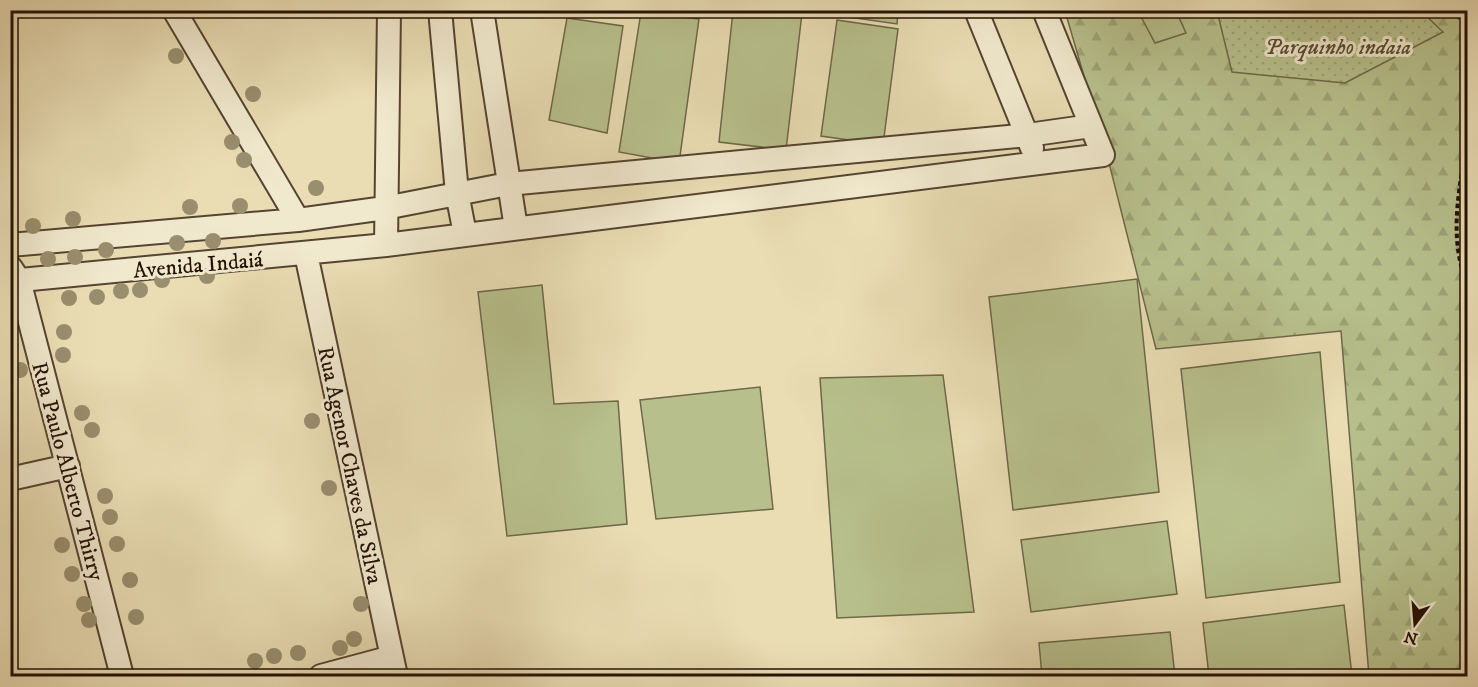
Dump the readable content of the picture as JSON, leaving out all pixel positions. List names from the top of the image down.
{
  "streets": {
    "street": ["Avenida Indaiá", "Rua Agenor Chaves da Silva", "Rua Paulo Alberto Thirry"]
  },
  "crossings": [
    ["Avenida Indaiá", "Rua Agenor Chaves da Silva"],
    ["Avenida Indaiá", "Rua Paulo Alberto Thirry"]
  ],
  "parks": ["Parquinho indaia"],
  "north": "bottom"
}
